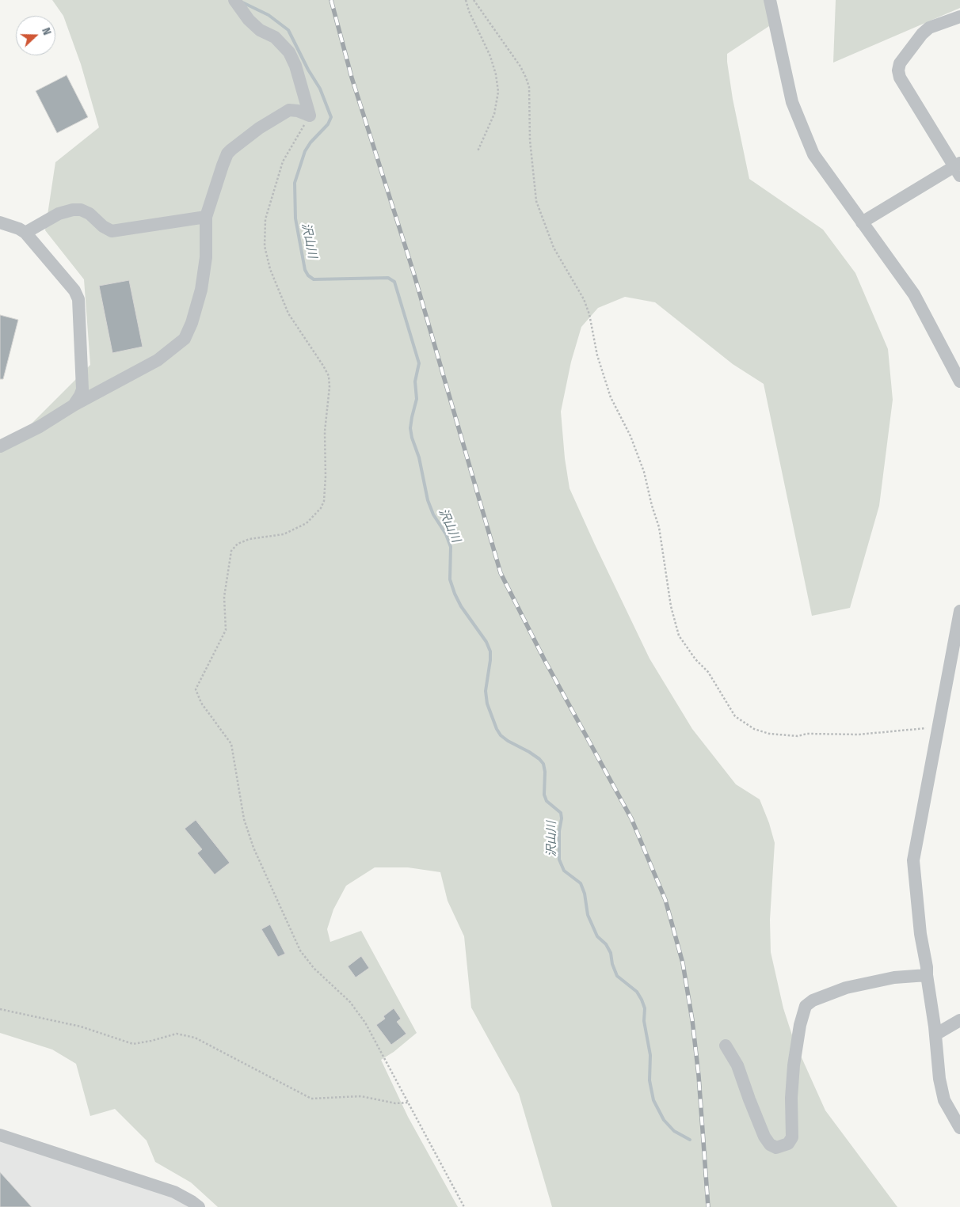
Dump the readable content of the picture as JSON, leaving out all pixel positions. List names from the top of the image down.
{
  "water": ["沢山川"],
  "north": "right"
}
